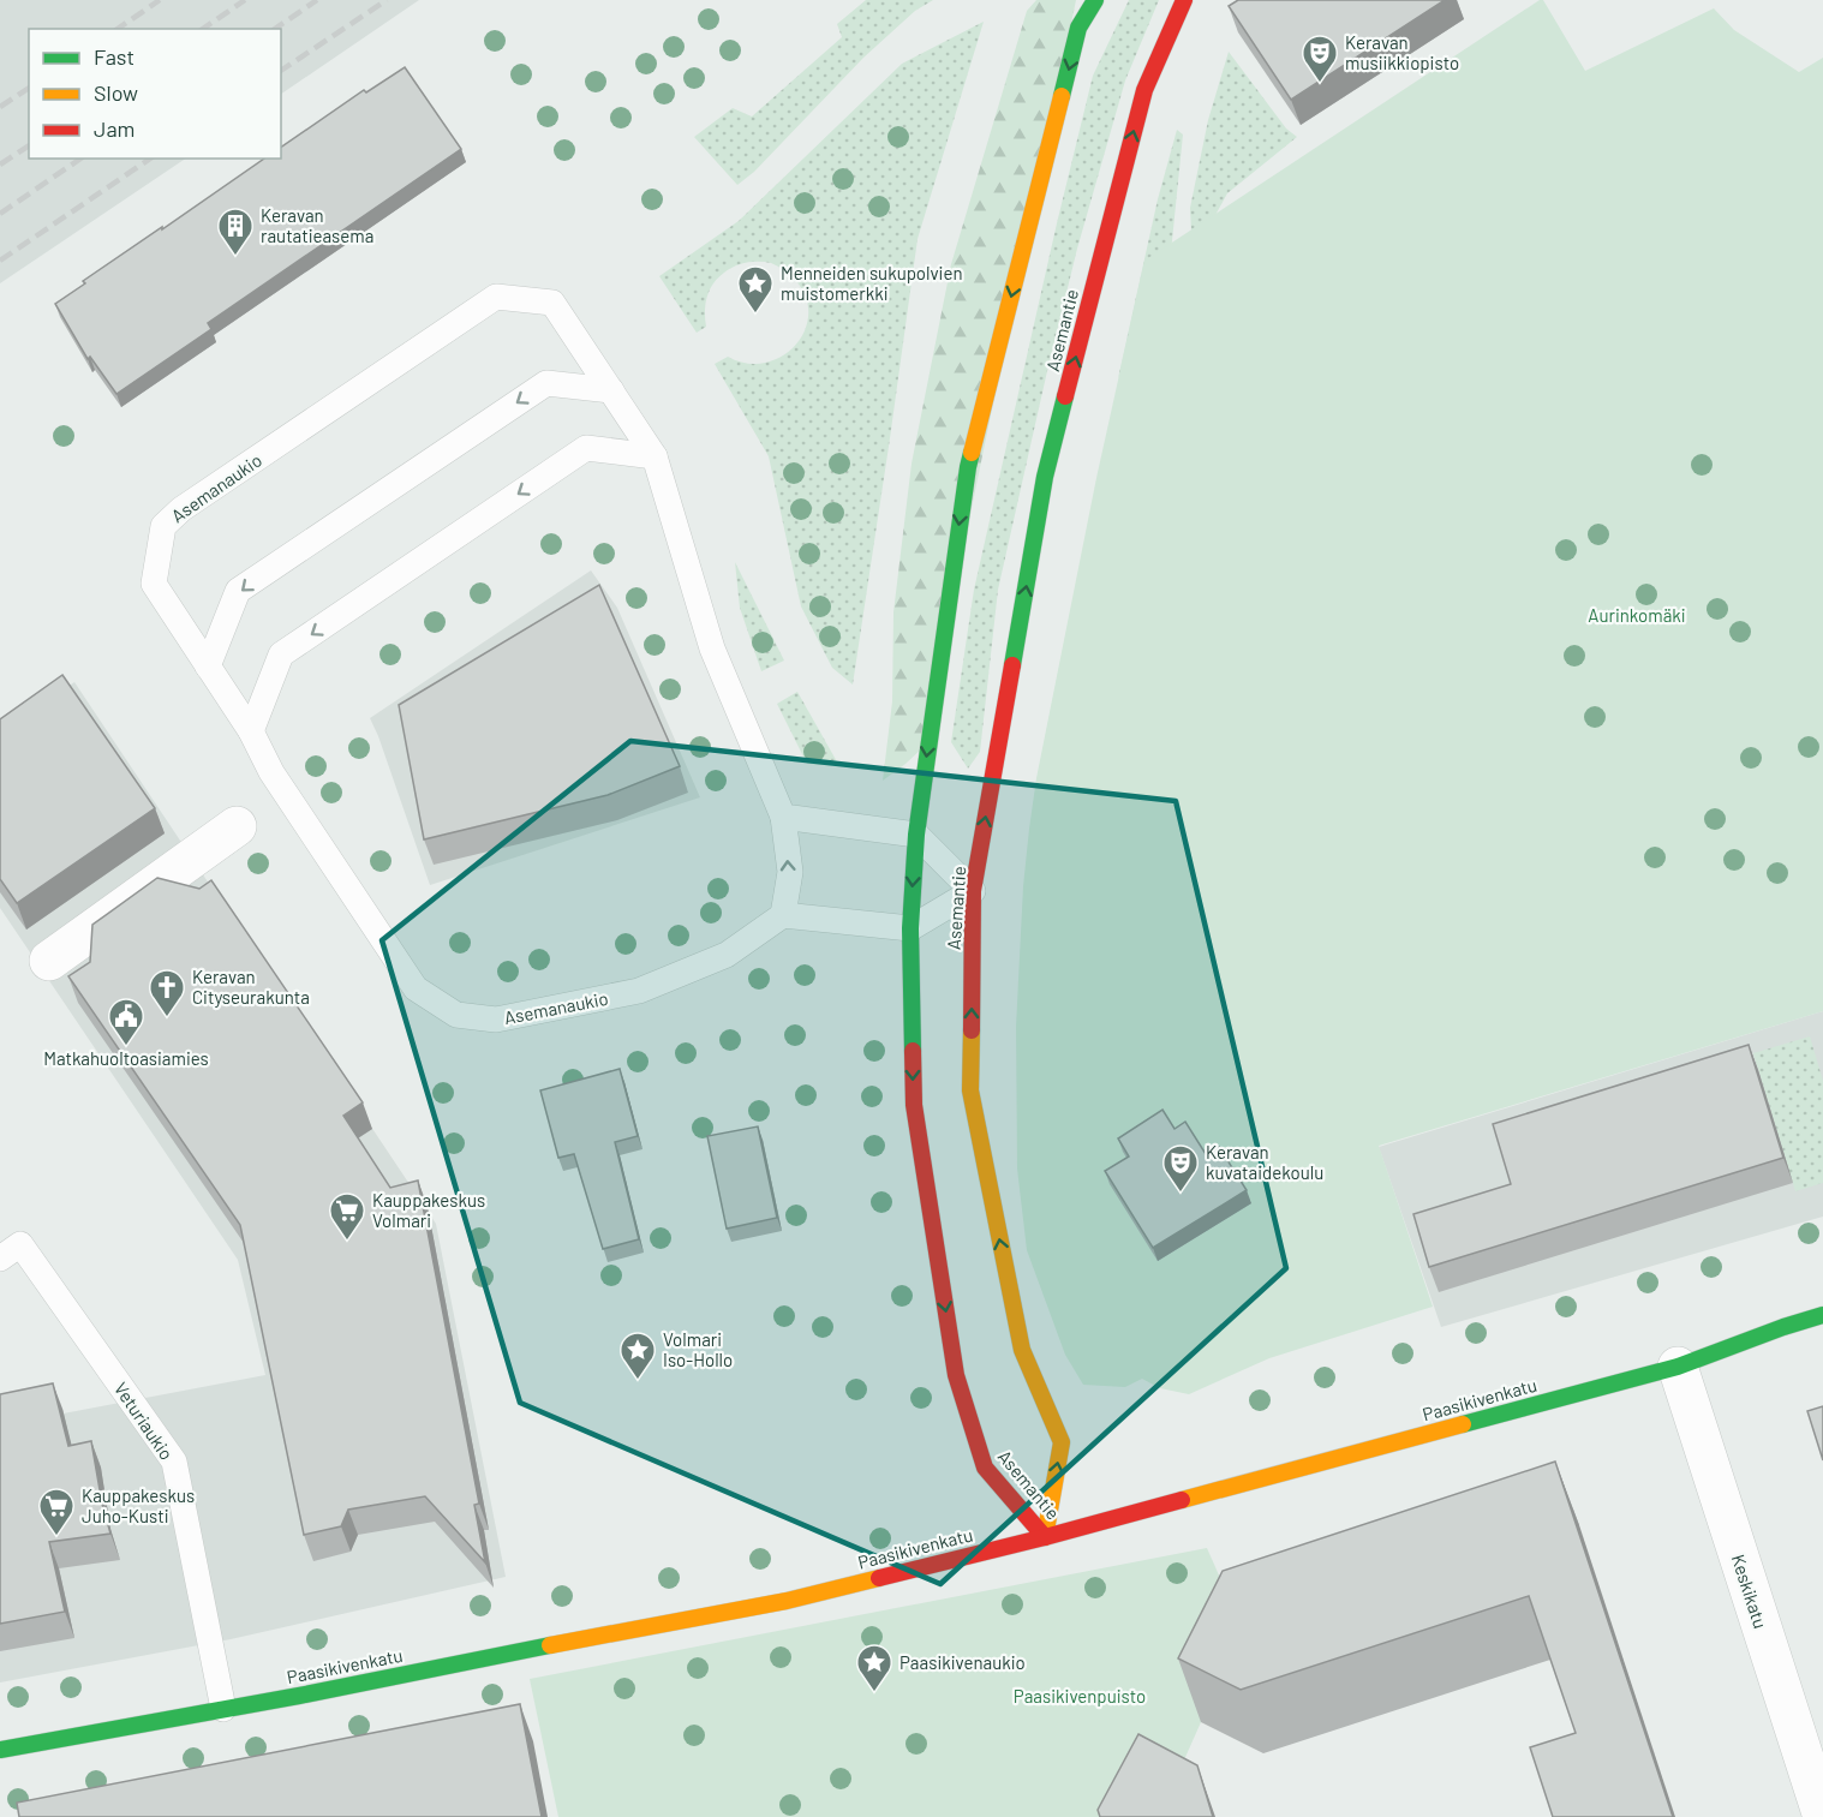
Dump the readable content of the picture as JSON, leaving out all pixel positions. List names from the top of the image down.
{
  "streets": {
    "street": ["Asemantie", "Paasikivenkatu", "Keskikatu"],
    "lane": ["Asemanaukio", "Veturiaukio"]
  },
  "crossings": [
    ["Asemantie", "Paasikivenkatu"],
    ["Paasikivenkatu", "Veturiaukio"],
    ["Paasikivenkatu", "Keskikatu"]
  ],
  "parks": ["Aurinkomäki", "Paasikivenpuisto"],
  "places": {
    "theatre": ["Keravan musiikkiopisto", "Keravan kuvataidekoulu"],
    "building": ["Keravan rautatieasema"],
    "place": ["Menneiden sukupolvien muistomerkki", "Volmari Iso-Hollo", "Paasikivenaukio"],
    "church": ["Keravan Cityseurakunta"],
    "public building": ["Matkahuoltoasiamies"],
    "supermarket": ["Kauppakeskus Volmari", "Kauppakeskus Juho-Kusti"]
  },
  "legend": ["Fast", "Slow", "Jam"]
}
